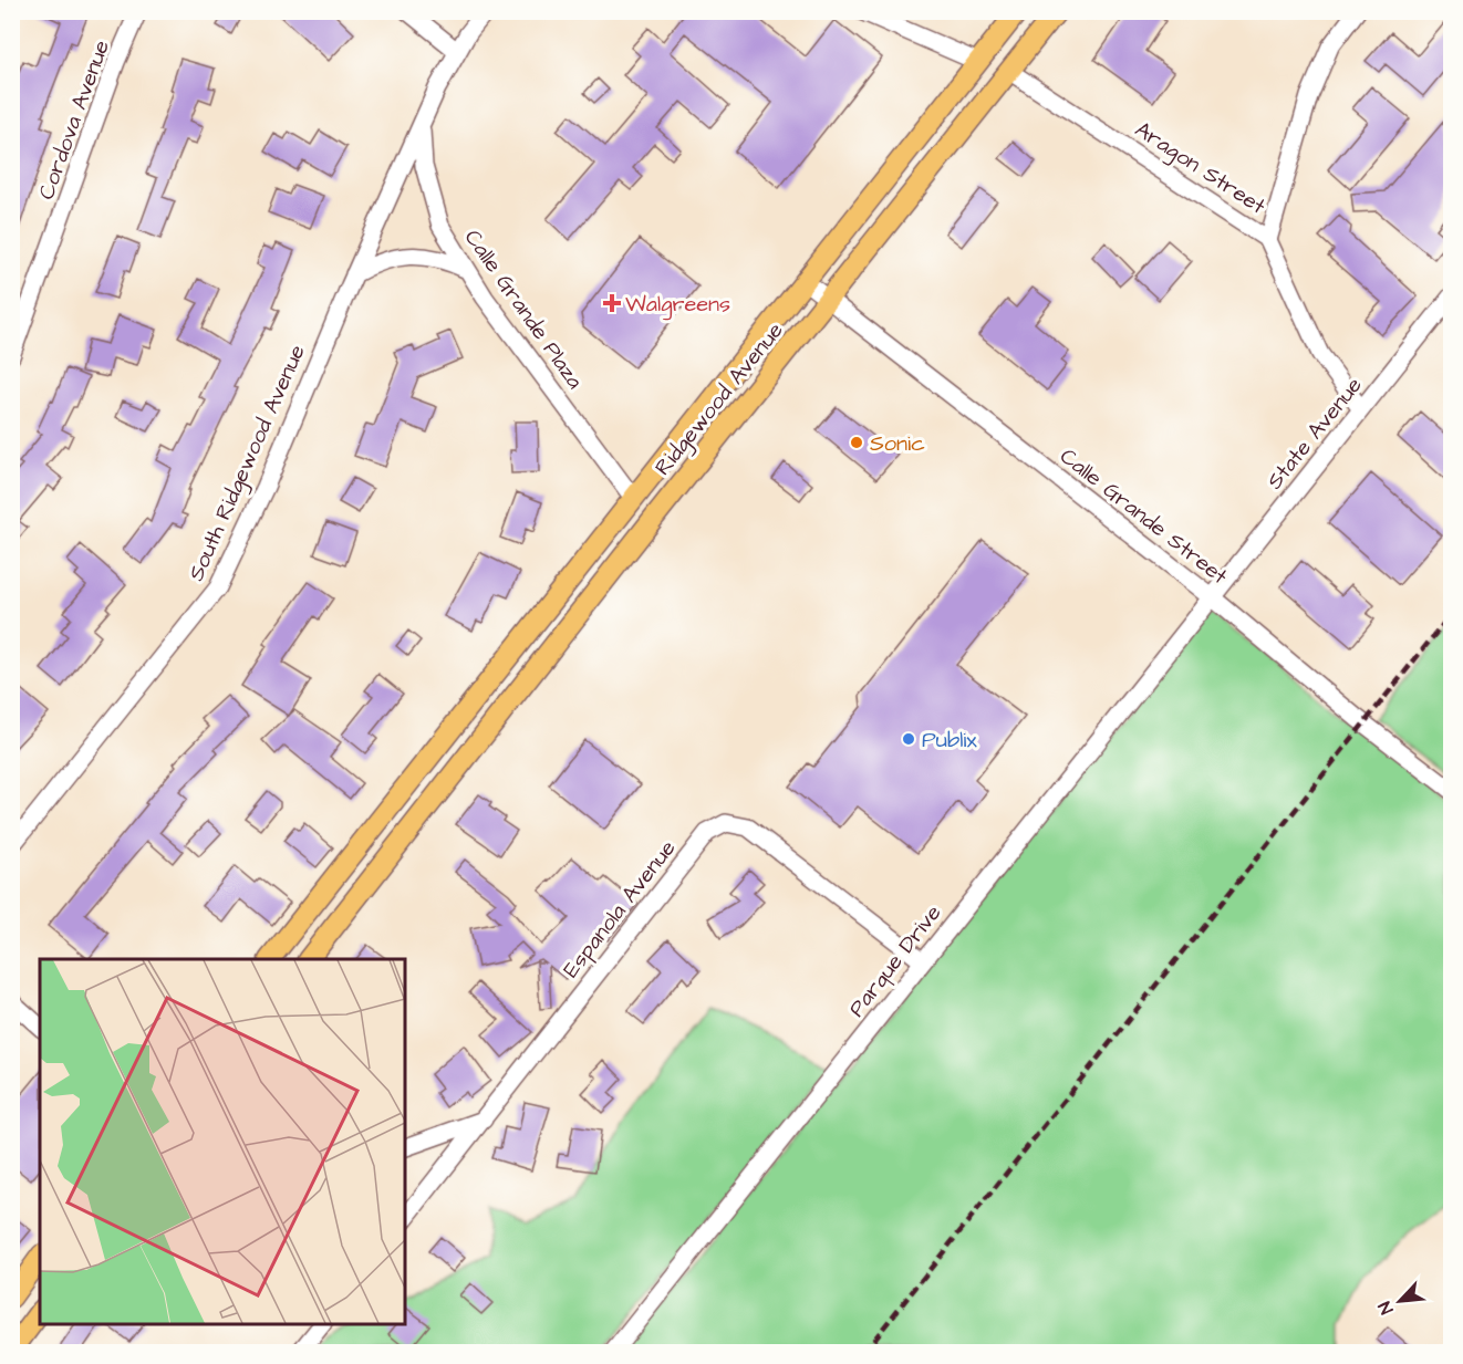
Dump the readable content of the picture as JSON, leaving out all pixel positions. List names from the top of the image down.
{
  "streets": {
    "main road": ["Ridgewood Avenue"],
    "street": [
      "Cordova Avenue",
      "Aragon Street",
      "Calle Grande Plaza",
      "State Avenue",
      "South Ridgewood Avenue",
      "Calle Grande Street",
      "Espanola Avenue",
      "Parque Drive"
    ]
  },
  "crossings": [
    ["Aragon Street", "Ridgewood Avenue"],
    ["Aragon Street", "State Avenue"],
    ["Calle Grande Plaza", "Ridgewood Avenue"],
    ["Calle Grande Plaza", "South Ridgewood Avenue"],
    ["Ridgewood Avenue", "Calle Grande Street"],
    ["State Avenue", "Calle Grande Street"],
    ["State Avenue", "Parque Drive"],
    ["Calle Grande Street", "Parque Drive"],
    ["Espanola Avenue", "Parque Drive"]
  ],
  "places": {
    "health": ["Walgreens"],
    "other": ["Sonic", "Publix"]
  },
  "north": "bottom left"
}
